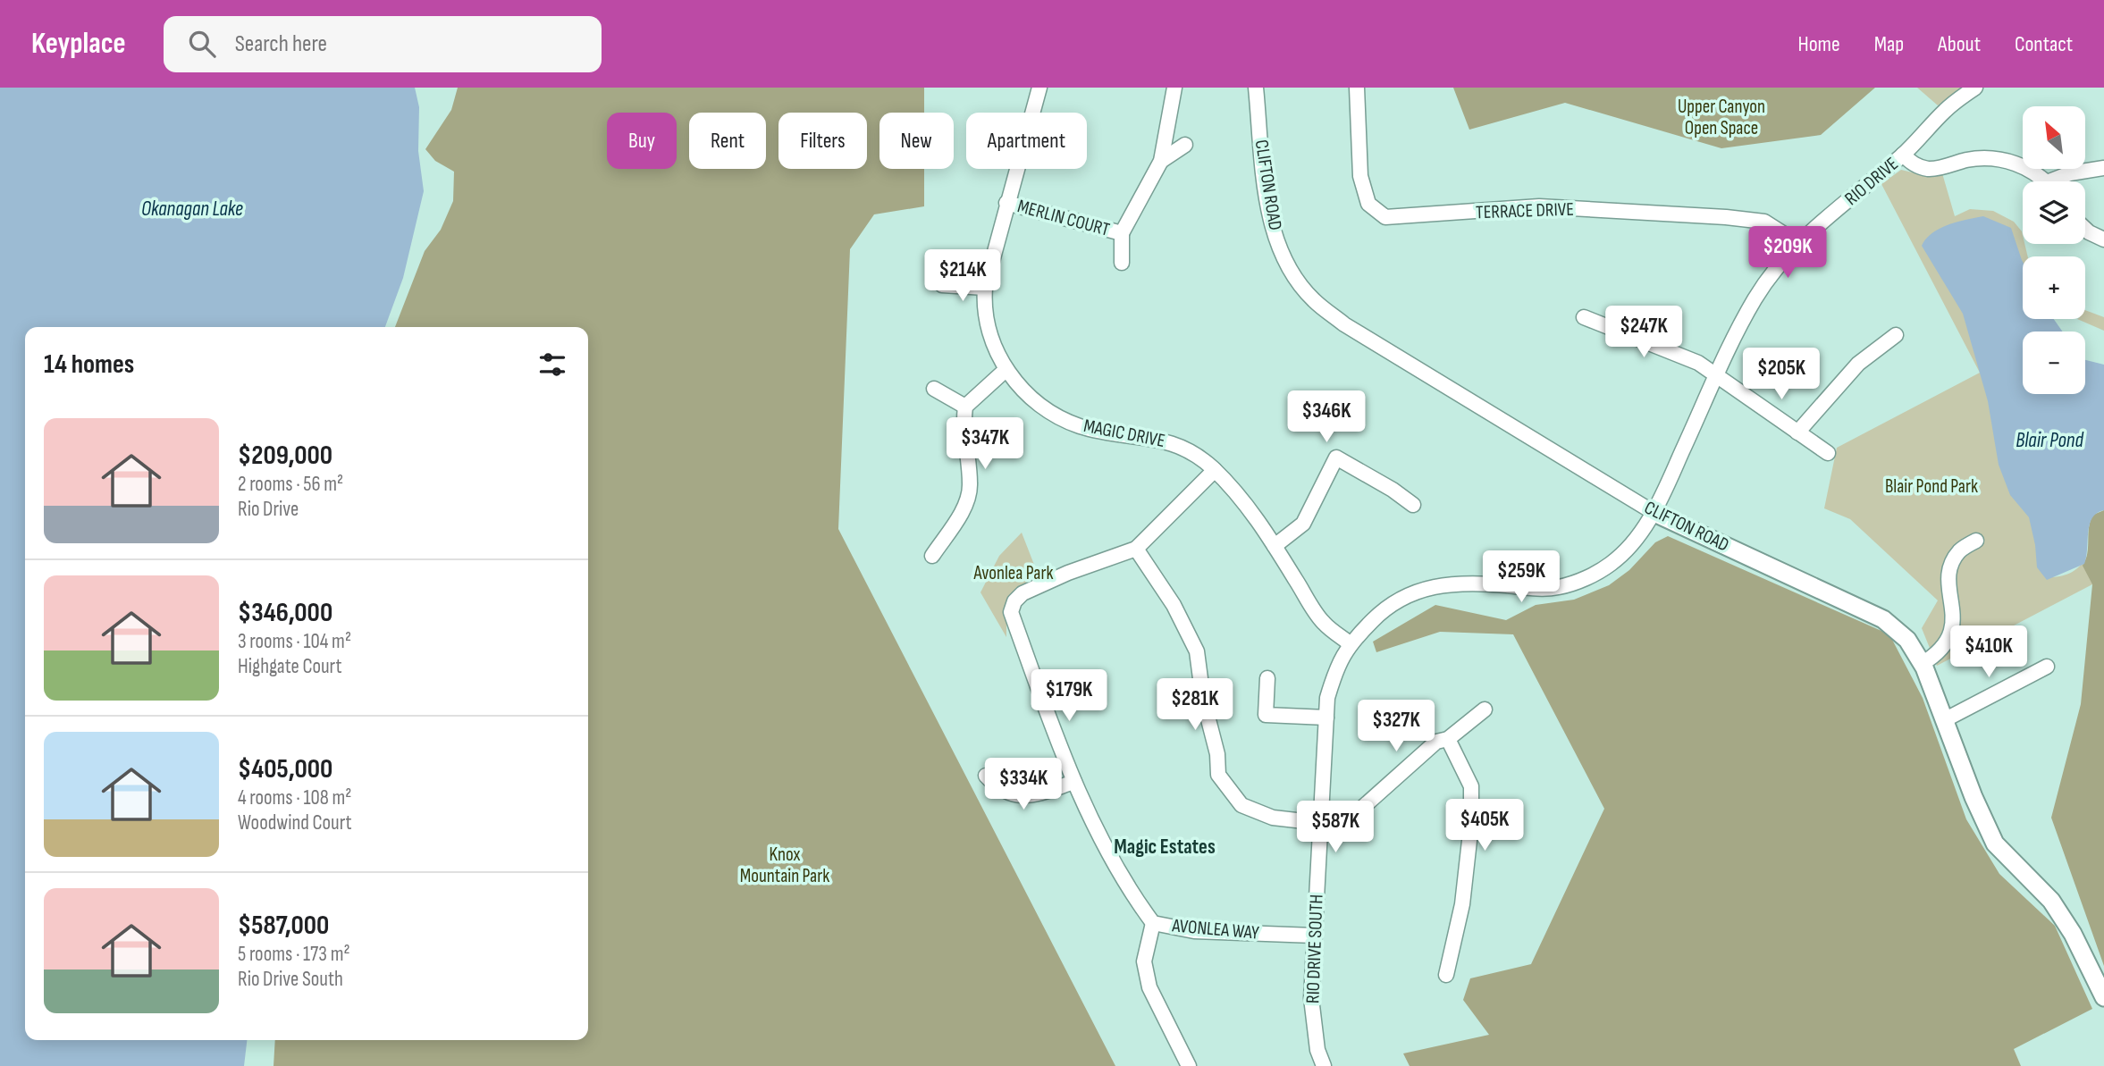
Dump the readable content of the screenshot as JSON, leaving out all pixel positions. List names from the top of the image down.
{
  "streets": {
    "main road": ["CLIFTON ROAD"],
    "street": [
      "RIO DRIVE",
      "TERRACE DRIVE",
      "MERLIN COURT",
      "MAGIC DRIVE",
      "AVONLEA WAY",
      "RIO DRIVE SOUTH"
    ]
  },
  "crossings": [
    ["RIO DRIVE", "CLIFTON ROAD"],
    ["RIO DRIVE", "TERRACE DRIVE"],
    ["RIO DRIVE", "RIO DRIVE SOUTH"],
    ["CLIFTON ROAD", "RIO DRIVE SOUTH"],
    ["MERLIN COURT", "MAGIC DRIVE"],
    ["MAGIC DRIVE", "AVONLEA WAY"],
    ["MAGIC DRIVE", "RIO DRIVE SOUTH"],
    ["AVONLEA WAY", "RIO DRIVE SOUTH"]
  ],
  "districts": ["Magic Estates"],
  "water": ["Okanagan Lake", "Blair Pond"],
  "parks": [
    "Upper Canyon Open Space",
    "Blair Pond Park",
    "Avonlea Park",
    "Knox Mountain Park"
  ],
  "north": "top left",
  "page": {
    "header": "Keyplace",
    "search": "Search here",
    "nav": [
      "Home",
      "Map",
      "About",
      "Contact"
    ],
    "map_buttons": ["+", "−"],
    "chip": [
      "Buy",
      "Rent",
      "Filters",
      "New",
      "Apartment"
    ],
    "price": [
      "$209K",
      "$214K",
      "$247K",
      "$205K",
      "$346K",
      "$347K",
      "$259K",
      "$410K",
      "$179K",
      "$281K",
      "$327K",
      "$334K",
      "$405K",
      "$587K"
    ],
    "heading": "14 homes",
    "list": [
      {
        "name": "$209,000",
        "note": "2 rooms · 56 m² · Rio Drive"
      },
      {
        "name": "$346,000",
        "note": "3 rooms · 104 m² · Highgate Court"
      },
      {
        "name": "$405,000",
        "note": "4 rooms · 108 m² · Woodwind Court"
      },
      {
        "name": "$587,000",
        "note": "5 rooms · 173 m² · Rio Drive South"
      }
    ]
  }
}
